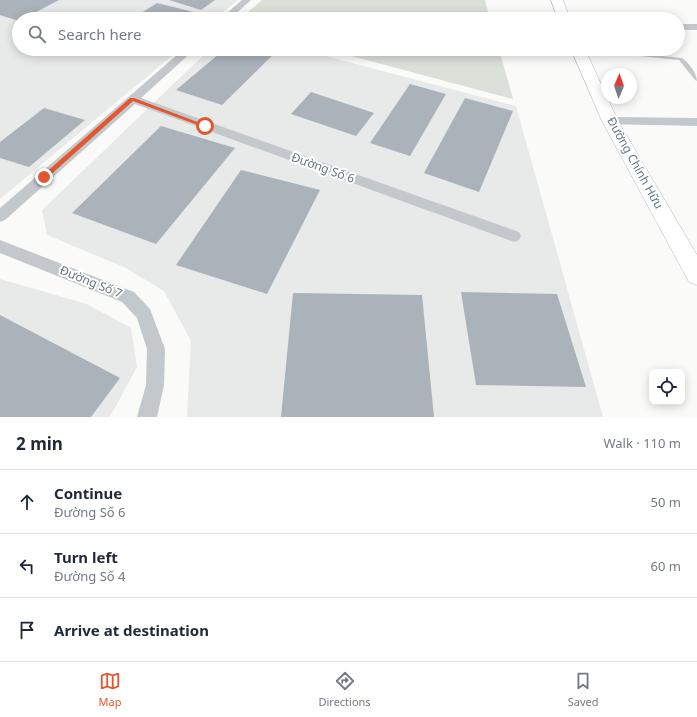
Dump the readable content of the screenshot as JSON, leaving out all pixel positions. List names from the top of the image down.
{
  "streets": {
    "street": ["Đường Chính Hữu", "Đường Số 6", "Đường Số 7"]
  },
  "north": "top",
  "page": {
    "search": "Search here",
    "heading": ["2 min", "Walk · 110 m"],
    "list": [
      ["Continue", "Đường Số 6", "50 m"],
      ["Turn left", "Đường Số 4", "60 m"],
      "Arrive at destination"
    ],
    "nav": ["Map", "Directions", "Saved"]
  }
}
